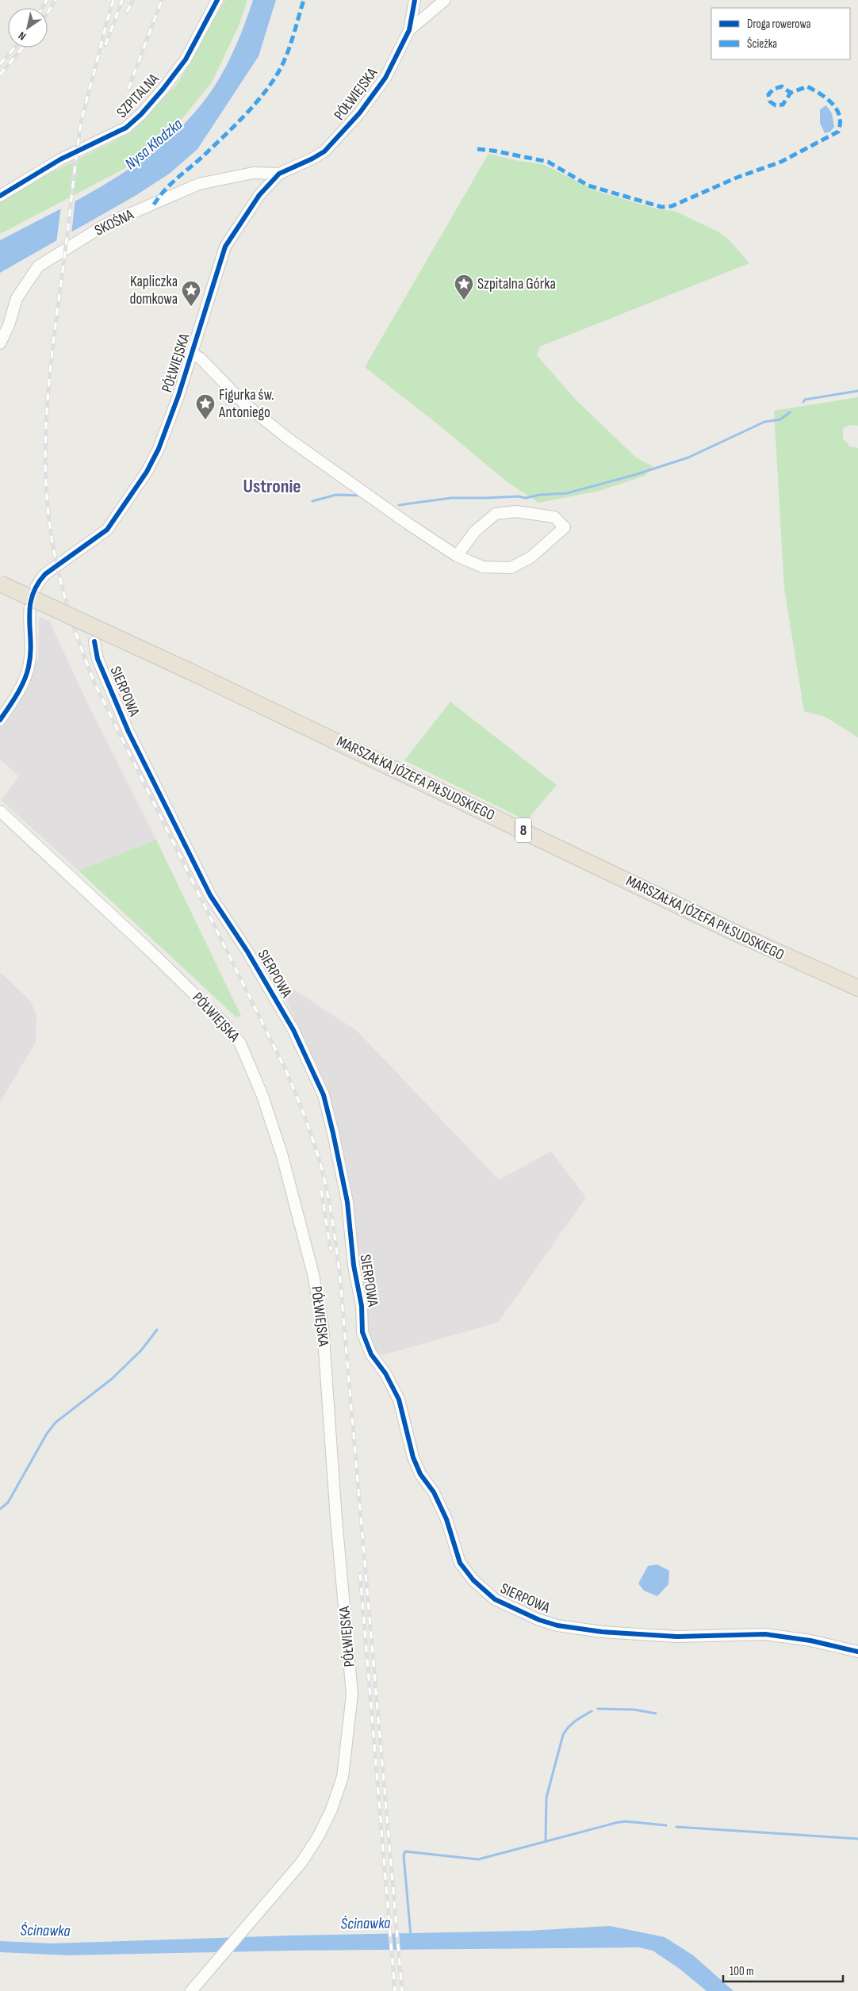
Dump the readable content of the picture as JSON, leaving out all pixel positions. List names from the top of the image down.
{
  "streets": {
    "highway": ["MARSZAŁKA JÓZEFA PIŁSUDSKIEGO", "8"],
    "street": [
      "PÓŁWIEJSKA",
      "SZPITALNA",
      "SKOŚNA",
      "SIERPOWA"
    ]
  },
  "crossings": [
    ["PÓŁWIEJSKA", "SKOŚNA"]
  ],
  "districts": ["Ustronie"],
  "water": ["Nysa Kłodzka", "Ścinawka"],
  "places": {
    "place": ["Szpitalna Górka", "Kapliczka domkowa", "Figurka św. Antoniego"]
  },
  "legend": ["Droga rowerowa", "Ścieżka"],
  "scale_bar": "100 m",
  "north": "bottom left"
}
